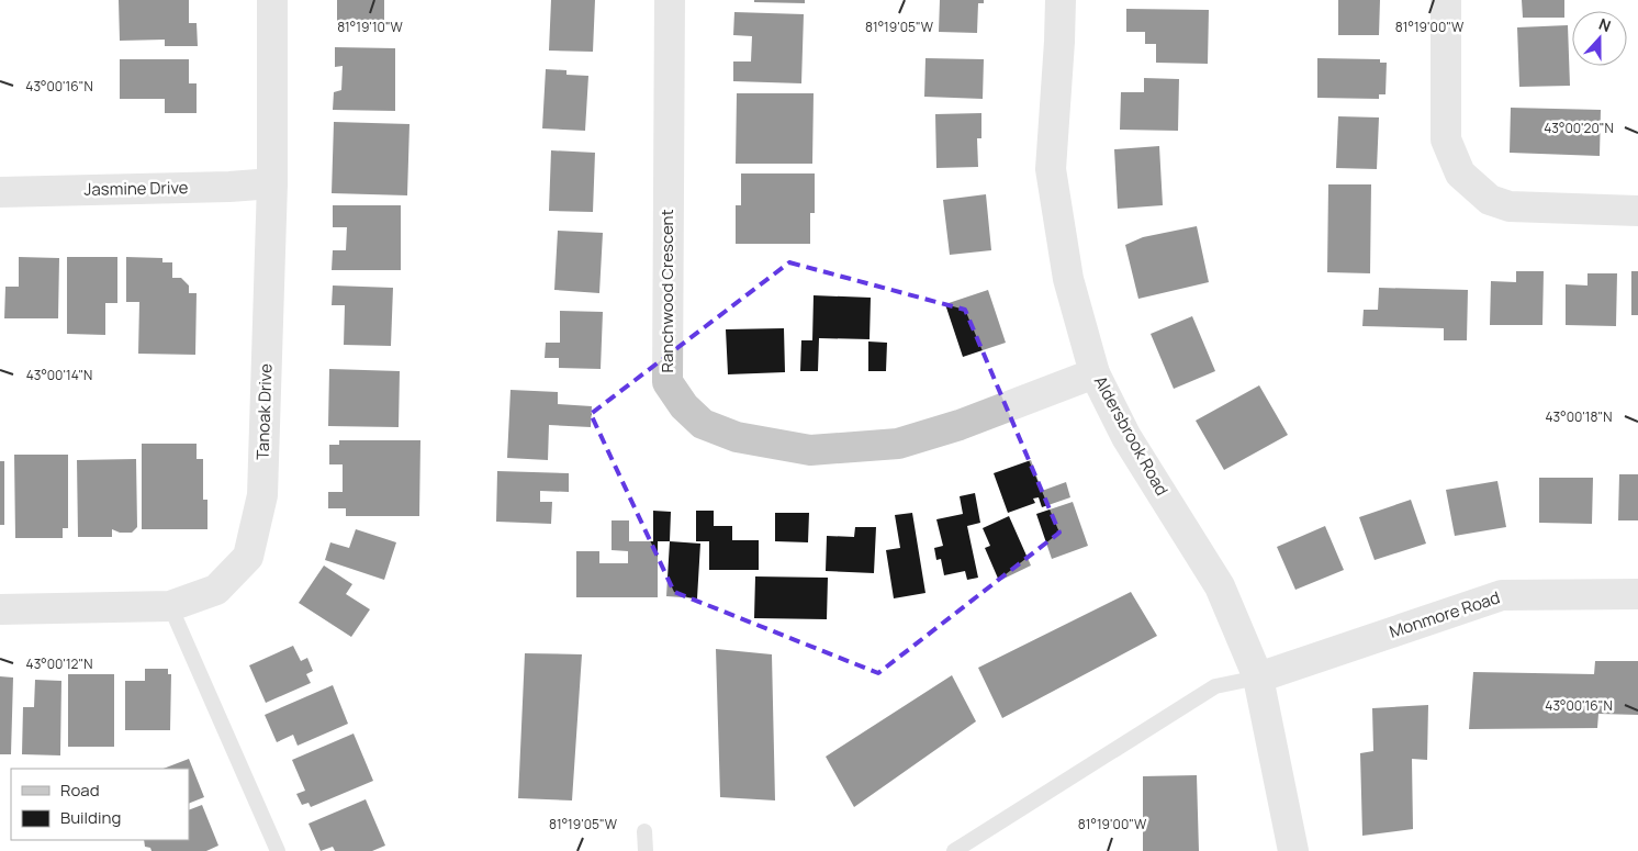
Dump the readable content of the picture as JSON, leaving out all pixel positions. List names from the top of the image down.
{
  "streets": {
    "street": [
      "Jasmine Drive",
      "Ranchwood Crescent",
      "Tanoak Drive",
      "Aldersbrook Road",
      "Monmore Road"
    ]
  },
  "crossings": [
    ["Jasmine Drive", "Tanoak Drive"],
    ["Ranchwood Crescent", "Aldersbrook Road"],
    ["Aldersbrook Road", "Monmore Road"]
  ],
  "legend": ["Road", "Building"],
  "north": "top",
  "coordinates": [
    "81°19'10\"W",
    "81°19'05\"W",
    "81°19'00\"W",
    "43°00'16\"N",
    "43°00'20\"N",
    "43°00'14\"N",
    "43°00'18\"N",
    "43°00'12\"N"
  ]
}
